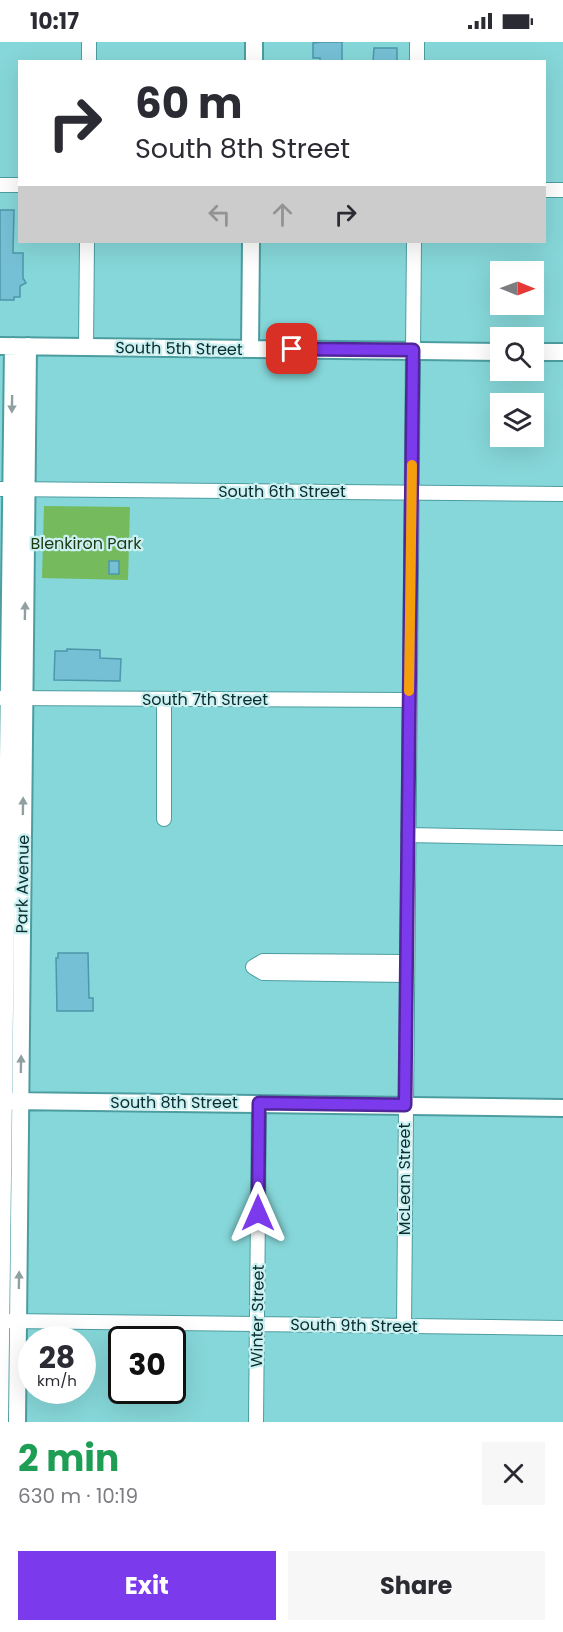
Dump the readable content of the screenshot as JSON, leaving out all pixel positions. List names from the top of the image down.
{
  "streets": {
    "street": [
      "South 5th Street",
      "South 6th Street",
      "South 7th Street",
      "Park Avenue",
      "South 8th Street",
      "McLean Street",
      "Winter Street",
      "South 9th Street"
    ]
  },
  "crossings": [
    ["South 5th Street", "Park Avenue"],
    ["South 5th Street", "McLean Street"],
    ["South 6th Street", "Park Avenue"],
    ["South 6th Street", "McLean Street"],
    ["South 7th Street", "Park Avenue"],
    ["South 7th Street", "McLean Street"],
    ["Park Avenue", "South 8th Street"],
    ["Park Avenue", "South 9th Street"],
    ["South 8th Street", "McLean Street"],
    ["South 8th Street", "Winter Street"],
    ["McLean Street", "South 9th Street"],
    ["Winter Street", "South 9th Street"]
  ],
  "parks": ["Blenkiron Park"],
  "north": "right",
  "page": {
    "status": "10:17",
    "turn": ["60 m", "South 8th Street"],
    "speed": "28 km/h",
    "limit": "30",
    "heading": ["2 min", "630 m · 10:19"],
    "buttons": ["Exit", "Share"]
  }
}
